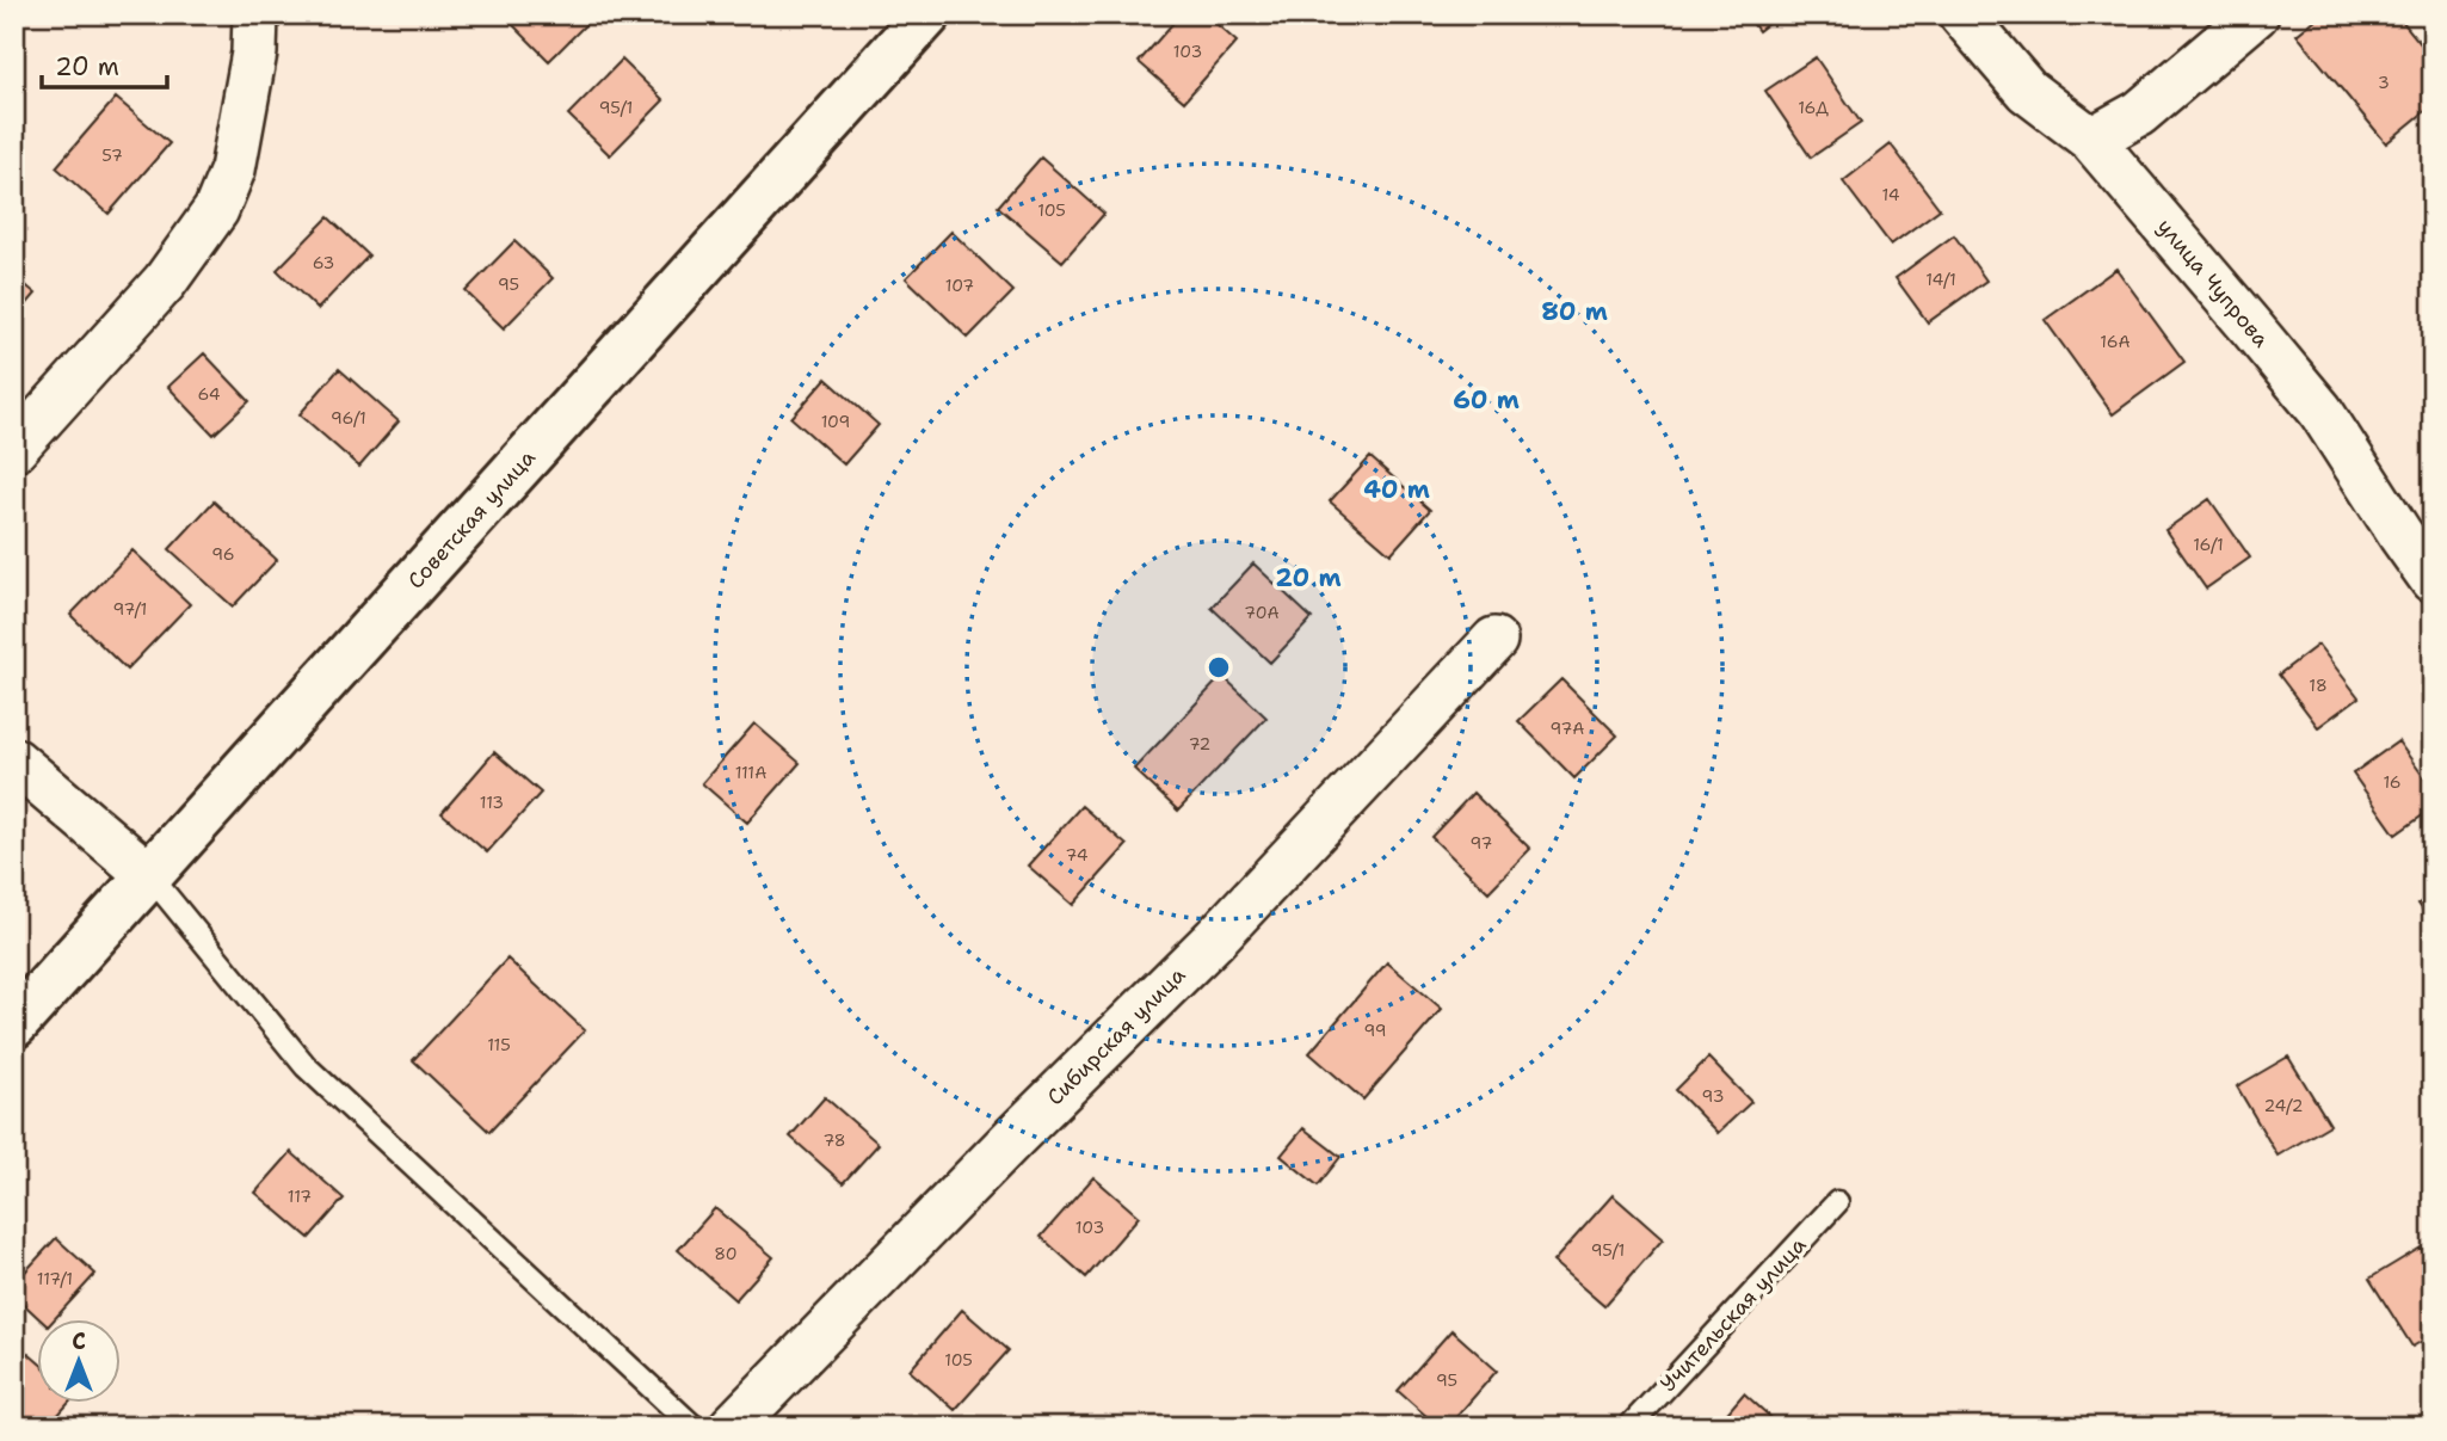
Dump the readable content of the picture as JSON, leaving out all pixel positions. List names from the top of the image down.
{
  "streets": {
    "main road": ["Советская улица"],
    "street": ["улица Чупрова", "Сибирская улица"],
    "lane": ["Учительская улица"]
  },
  "house_numbers": [
    "103",
    "3",
    "95/1",
    "16Д",
    "57",
    "14",
    "105",
    "63",
    "14/1",
    "95",
    "107",
    "16А",
    "64",
    "96/1",
    "109",
    "16/1",
    "96",
    "97/1",
    "70А",
    "18",
    "97А",
    "72",
    "111А",
    "16",
    "113",
    "97",
    "74",
    "99",
    "115",
    "93",
    "24/2",
    "78",
    "117",
    "103",
    "95/1",
    "80",
    "117/1",
    "105",
    "95"
  ],
  "scale_bar": "20 m",
  "north": "top",
  "rings": [
    "80 m",
    "60 m",
    "40 m",
    "20 m"
  ]
}
